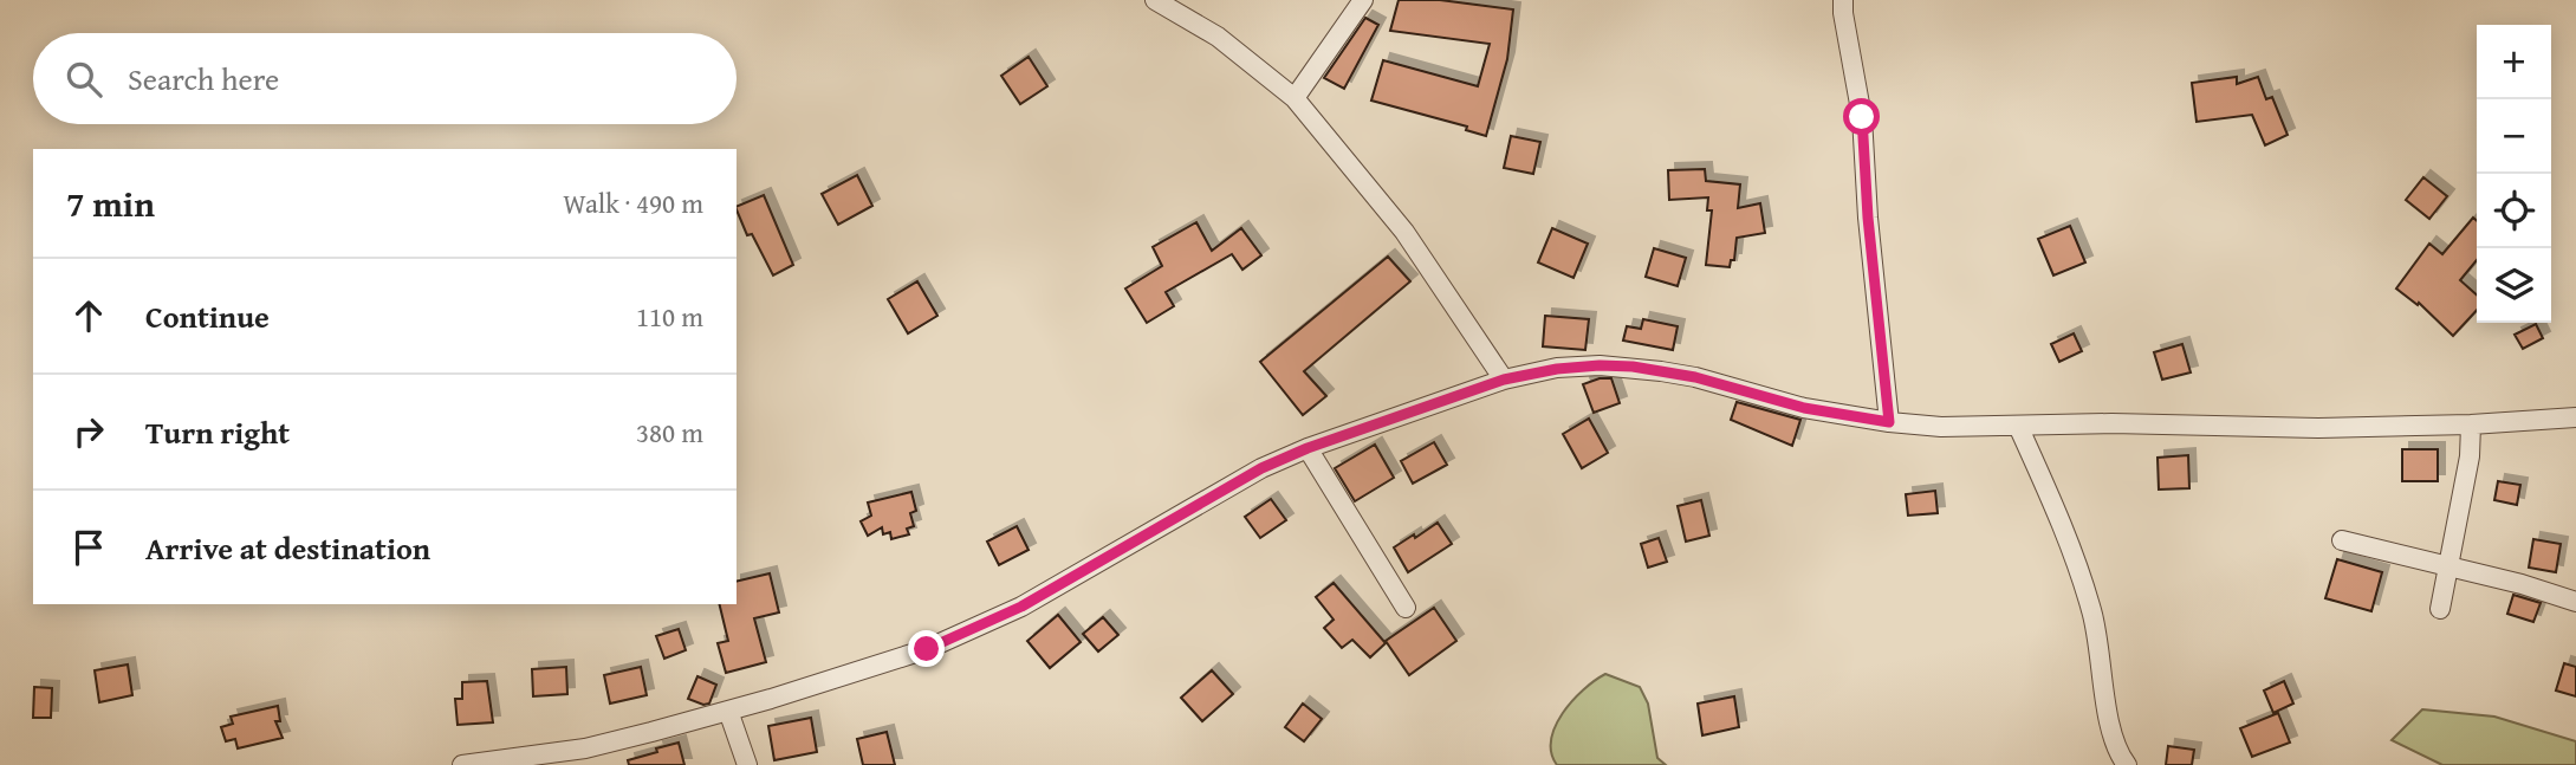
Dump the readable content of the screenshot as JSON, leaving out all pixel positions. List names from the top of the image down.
{
  "page": {
    "map_buttons": ["+", "−"],
    "search": "Search here",
    "heading": ["7 min", "Walk · 490 m"],
    "list": [
      ["Continue", "110 m"],
      ["Turn right", "380 m"],
      "Arrive at destination"
    ]
  }
}
